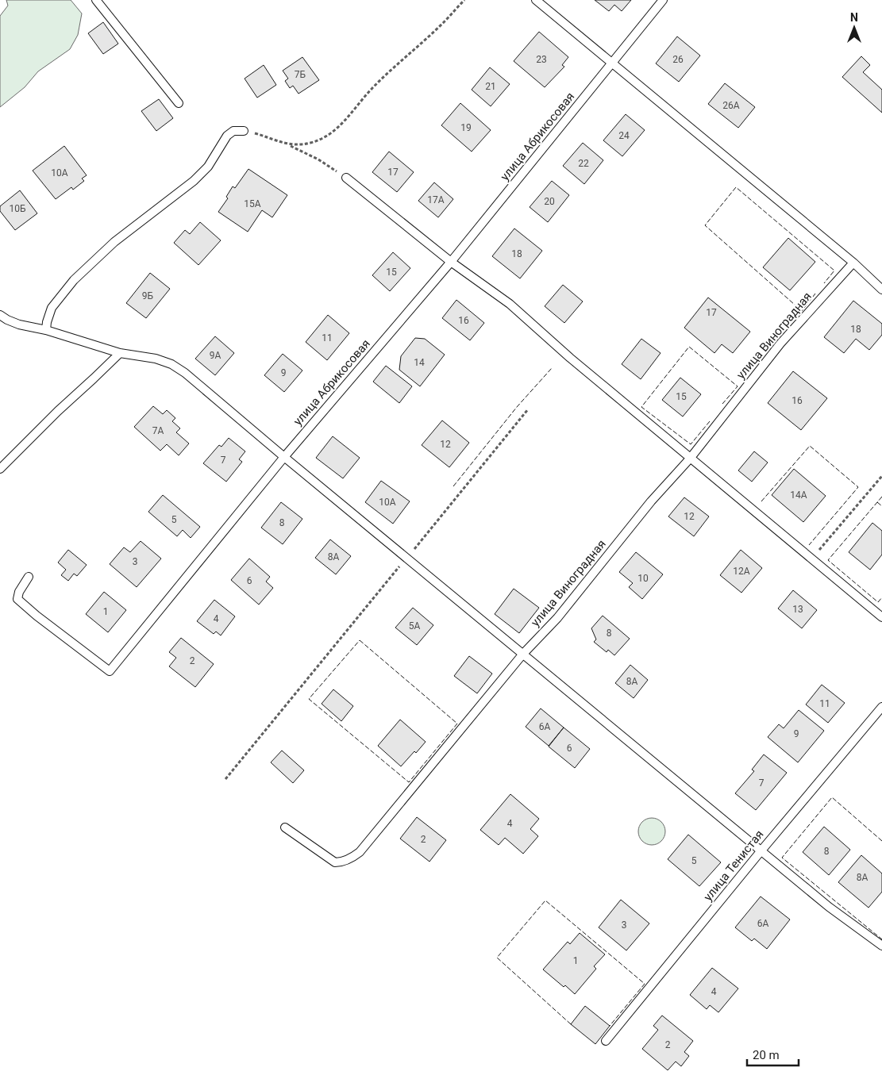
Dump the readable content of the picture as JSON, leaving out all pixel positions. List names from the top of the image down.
{
  "streets": {
    "lane": ["улица Абрикосовая", "улица Виноградная", "улица Тенистая"]
  },
  "house_numbers": [
    "23",
    "26",
    "7Б",
    "21",
    "26А",
    "19",
    "24",
    "22",
    "17",
    "10А",
    "17А",
    "20",
    "15А",
    "10Б",
    "18",
    "15",
    "9Б",
    "17",
    "16",
    "18",
    "11",
    "9А",
    "14",
    "9",
    "15",
    "16",
    "7А",
    "12",
    "7",
    "14А",
    "10А",
    "12",
    "5",
    "8",
    "8А",
    "3",
    "12А",
    "10",
    "6",
    "13",
    "1",
    "4",
    "5А",
    "8",
    "2",
    "8А",
    "11",
    "6А",
    "9",
    "6",
    "7",
    "4",
    "2",
    "8",
    "5",
    "8А",
    "6А",
    "3",
    "1",
    "4",
    "2"
  ],
  "scale_bar": "20 m",
  "north": "top"
}
